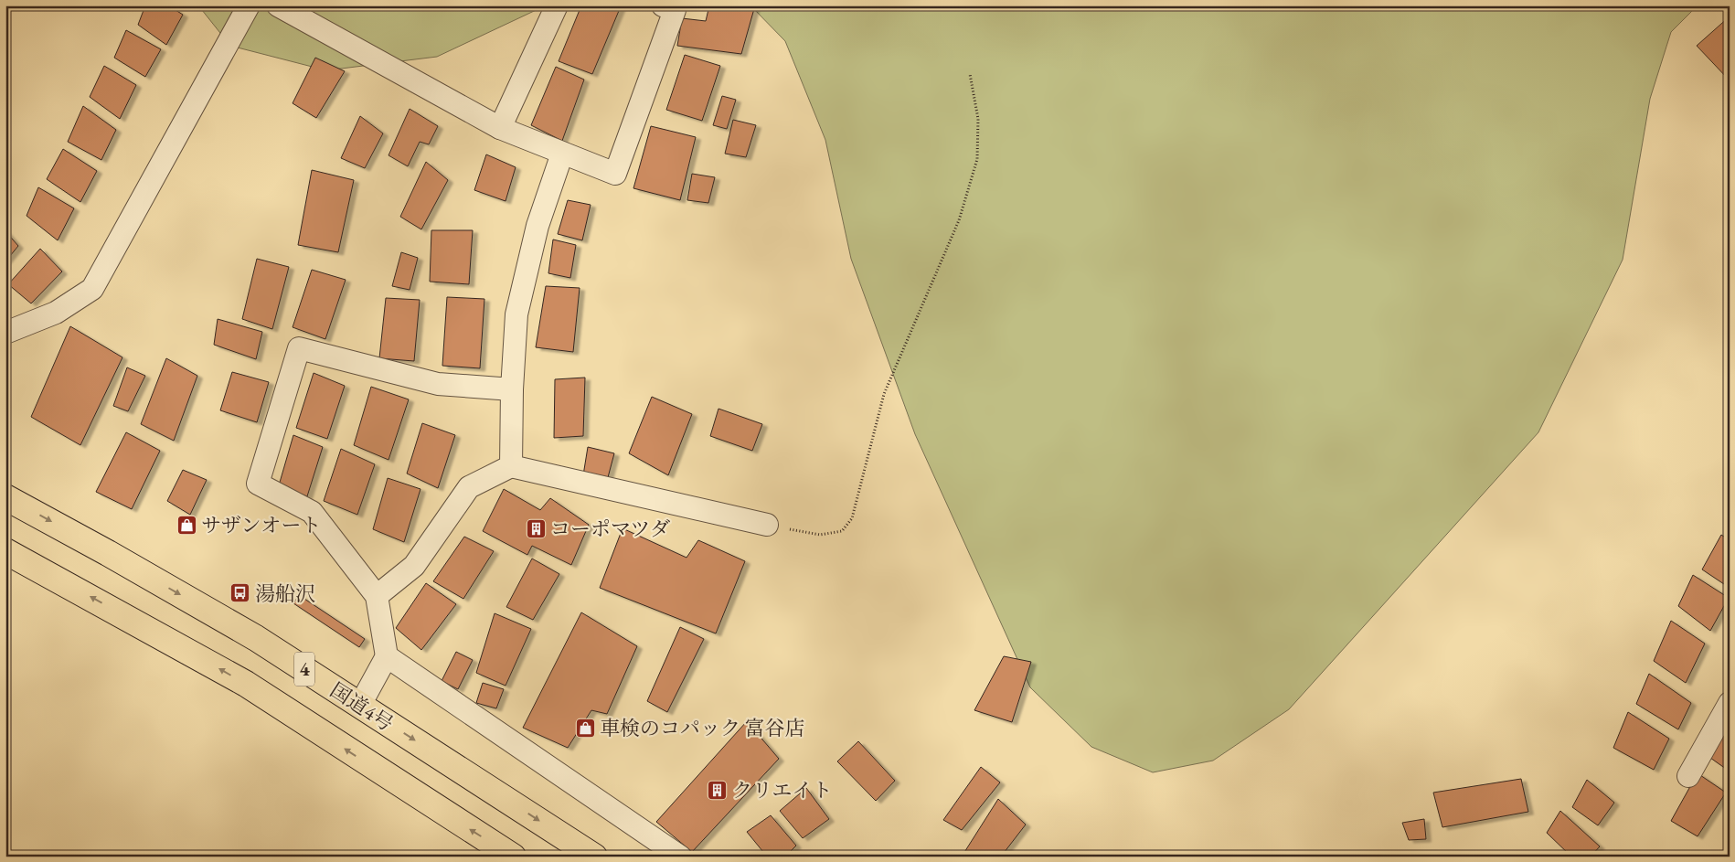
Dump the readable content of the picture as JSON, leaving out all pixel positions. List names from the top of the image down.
{
  "streets": {
    "highway": ["4", "国道4号"]
  },
  "places": {
    "shop": ["サザンオート", "車検のコパック 富谷店"],
    "building": ["コーポマツダ", "クリエイト"],
    "bus stop": ["湯船沢"]
  }
}
